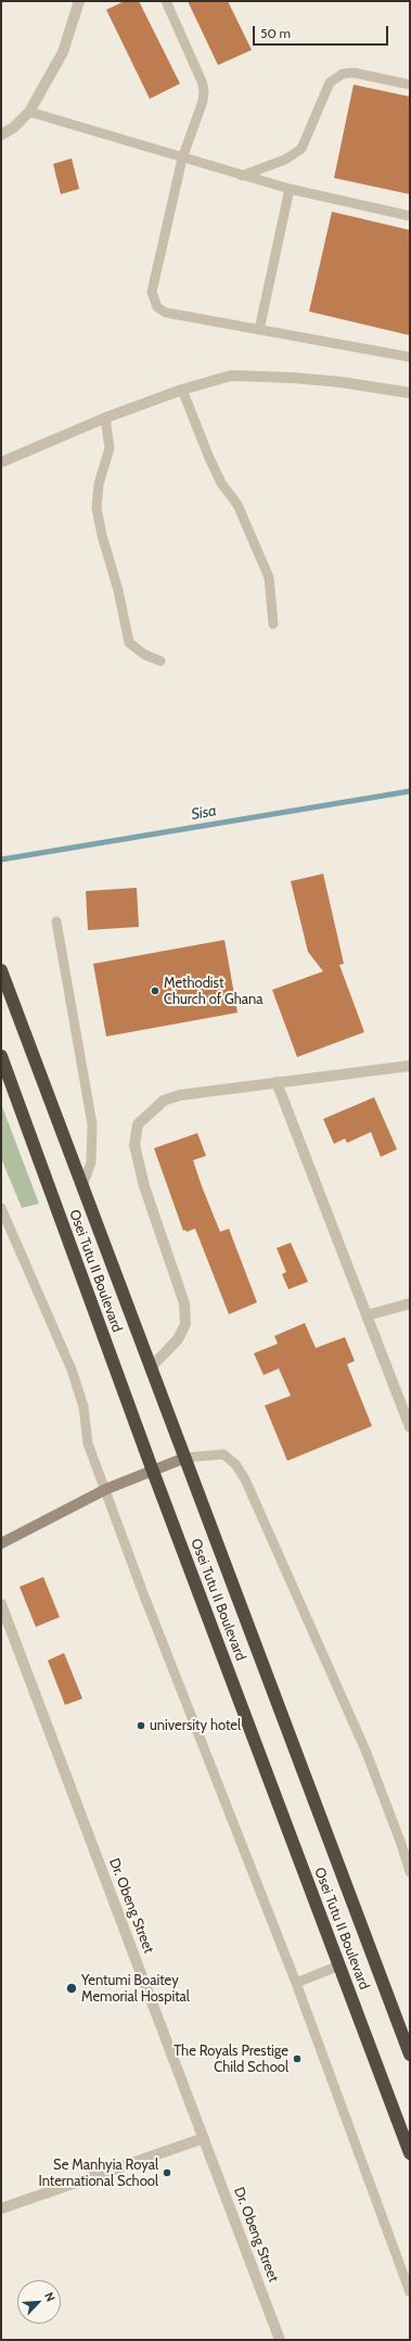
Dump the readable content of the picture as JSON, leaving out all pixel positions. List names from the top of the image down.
{
  "streets": {
    "highway": ["Osei Tutu II Boulevard"],
    "street": ["Dr. Obeng Street"]
  },
  "water": ["Sisa"],
  "places": [
    "Methodist Church of Ghana",
    "university hotel",
    "Yentumi Boaitey Memorial Hospital",
    "The Royals Prestige Child School",
    "Se Manhyia Royal International School"
  ],
  "scale_bar": "50 m",
  "north": "top right"
}
